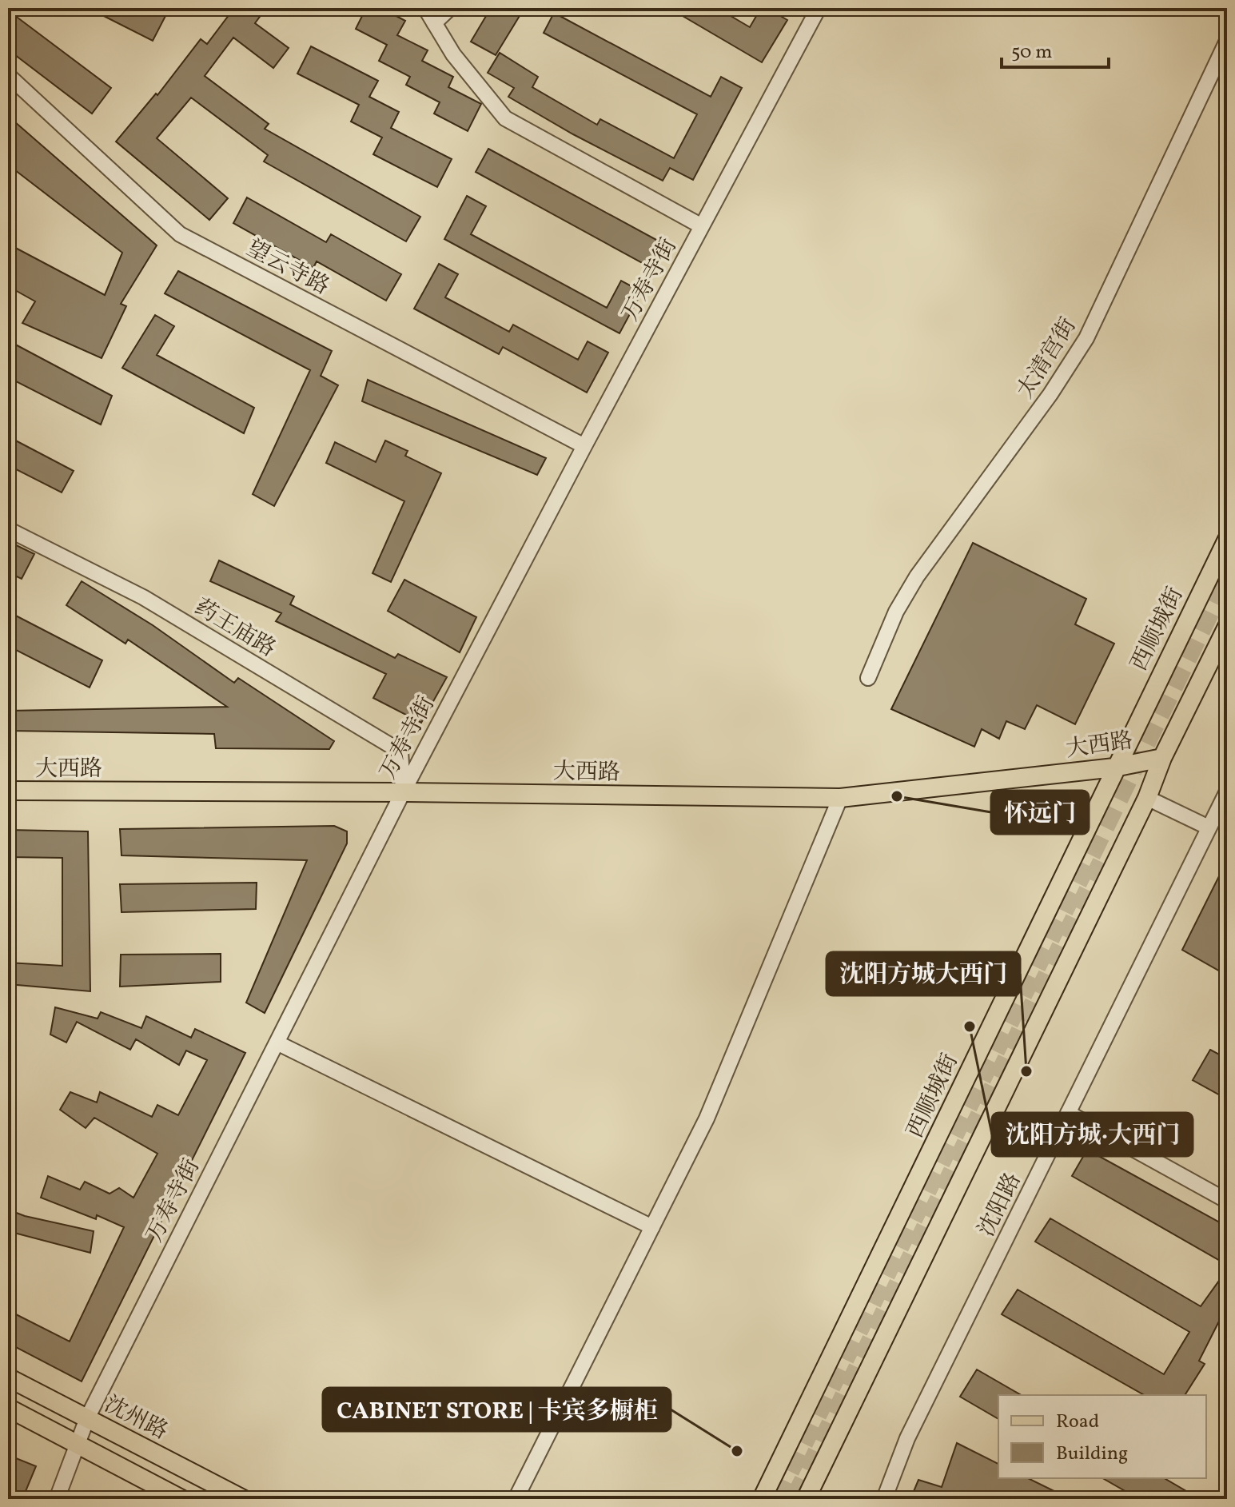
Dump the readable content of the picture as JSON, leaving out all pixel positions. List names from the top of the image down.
{
  "streets": {
    "main road": ["西顺城街", "大西路", "沈州路"],
    "street": [
      "望云寺路",
      "万寿寺街",
      "太清宫街",
      "药王庙路",
      "沈阳路"
    ]
  },
  "crossings": [
    ["望云寺路", "万寿寺街"],
    ["万寿寺街", "药王庙路"],
    ["万寿寺街", "大西路"],
    ["万寿寺街", "沈州路"],
    ["药王庙路", "大西路"],
    ["西顺城街", "大西路"]
  ],
  "places": [
    "怀远门",
    "沈阳方城·大西门",
    "沈阳方城大西门",
    "CABINET STORE | 卡宾多橱柜"
  ],
  "legend": ["Road", "Building"],
  "scale_bar": "50 m"
}
